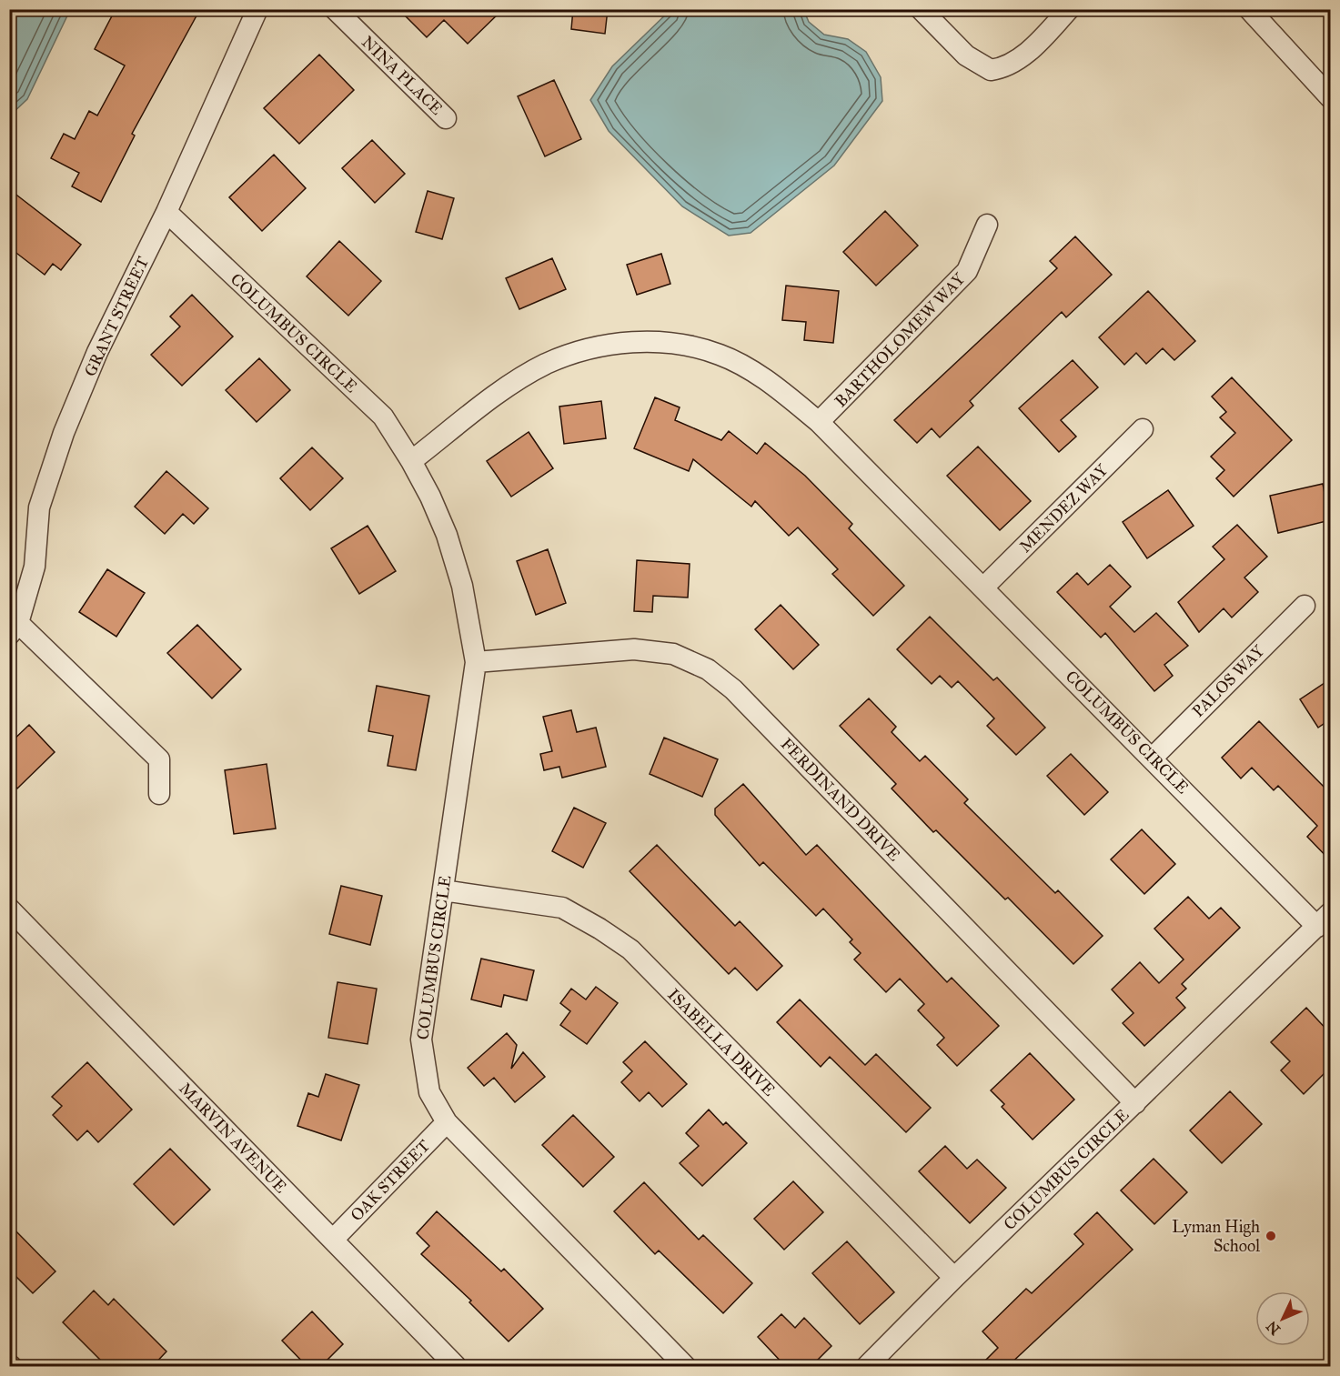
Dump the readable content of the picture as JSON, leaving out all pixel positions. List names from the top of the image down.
{
  "streets": {
    "street": [
      "NINA PLACE",
      "GRANT STREET",
      "COLUMBUS CIRCLE",
      "BARTHOLOMEW WAY",
      "MENDEZ WAY",
      "PALOS WAY",
      "FERDINAND DRIVE",
      "ISABELLA DRIVE",
      "MARVIN AVENUE",
      "OAK STREET"
    ]
  },
  "crossings": [
    ["GRANT STREET", "COLUMBUS CIRCLE"],
    ["COLUMBUS CIRCLE", "BARTHOLOMEW WAY"],
    ["COLUMBUS CIRCLE", "MENDEZ WAY"],
    ["COLUMBUS CIRCLE", "PALOS WAY"],
    ["COLUMBUS CIRCLE", "FERDINAND DRIVE"],
    ["COLUMBUS CIRCLE", "ISABELLA DRIVE"],
    ["COLUMBUS CIRCLE", "OAK STREET"],
    ["MARVIN AVENUE", "OAK STREET"]
  ],
  "places": ["Lyman High School"],
  "north": "bottom left"
}
